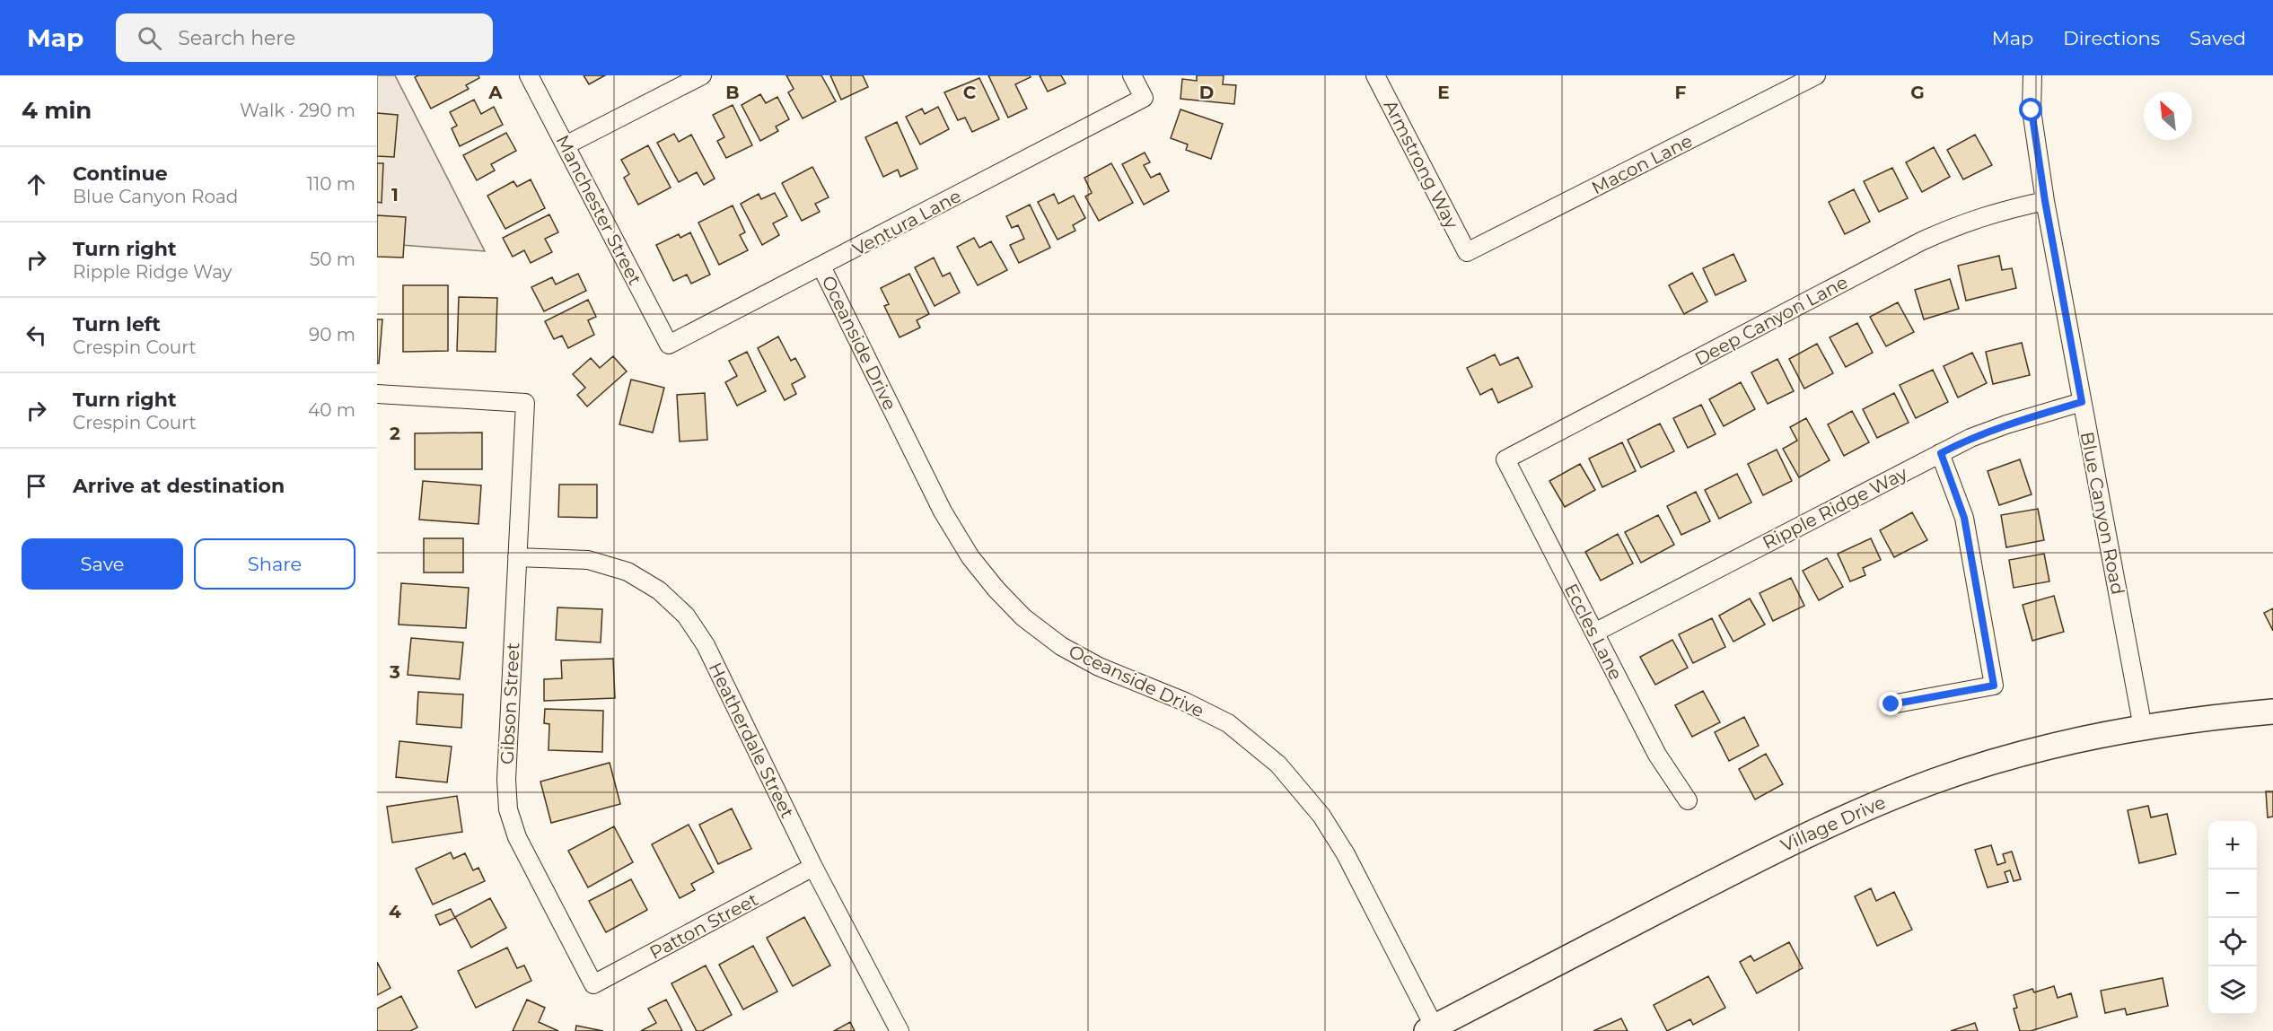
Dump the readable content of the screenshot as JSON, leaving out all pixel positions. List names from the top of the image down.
{
  "streets": {
    "main road": ["Village Drive"],
    "street": [
      "Armstrong Way",
      "Macon Lane",
      "Manchester Street",
      "Ventura Lane",
      "Deep Canyon Lane",
      "Oceanside Drive",
      "Ripple Ridge Way",
      "Blue Canyon Road",
      "Eccles Lane",
      "Gibson Street",
      "Heatherdale Street",
      "Patton Street"
    ]
  },
  "crossings": [
    ["Armstrong Way", "Macon Lane"],
    ["Manchester Street", "Ventura Lane"],
    ["Ventura Lane", "Oceanside Drive"],
    ["Deep Canyon Lane", "Blue Canyon Road"],
    ["Deep Canyon Lane", "Eccles Lane"],
    ["Oceanside Drive", "Village Drive"],
    ["Ripple Ridge Way", "Blue Canyon Road"],
    ["Ripple Ridge Way", "Eccles Lane"],
    ["Blue Canyon Road", "Village Drive"],
    ["Gibson Street", "Heatherdale Street"],
    ["Gibson Street", "Patton Street"],
    ["Heatherdale Street", "Patton Street"]
  ],
  "north": "top left",
  "page": {
    "header": "Map",
    "search": "Search here",
    "nav": ["Map", "Directions", "Saved"],
    "heading": ["4 min", "Walk · 290 m"],
    "list": [
      ["Continue", "Blue Canyon Road", "110 m"],
      ["Turn right", "Ripple Ridge Way", "50 m"],
      ["Turn left", "Crespin Court", "90 m"],
      ["Turn right", "Crespin Court", "40 m"],
      "Arrive at destination"
    ],
    "buttons": ["Save", "Share"],
    "map_buttons": ["+", "−"]
  },
  "grid": {
    "columns": [
      "A",
      "B",
      "C",
      "D",
      "E",
      "F",
      "G"
    ],
    "rows": [
      "1",
      "2",
      "3",
      "4"
    ]
  }
}
